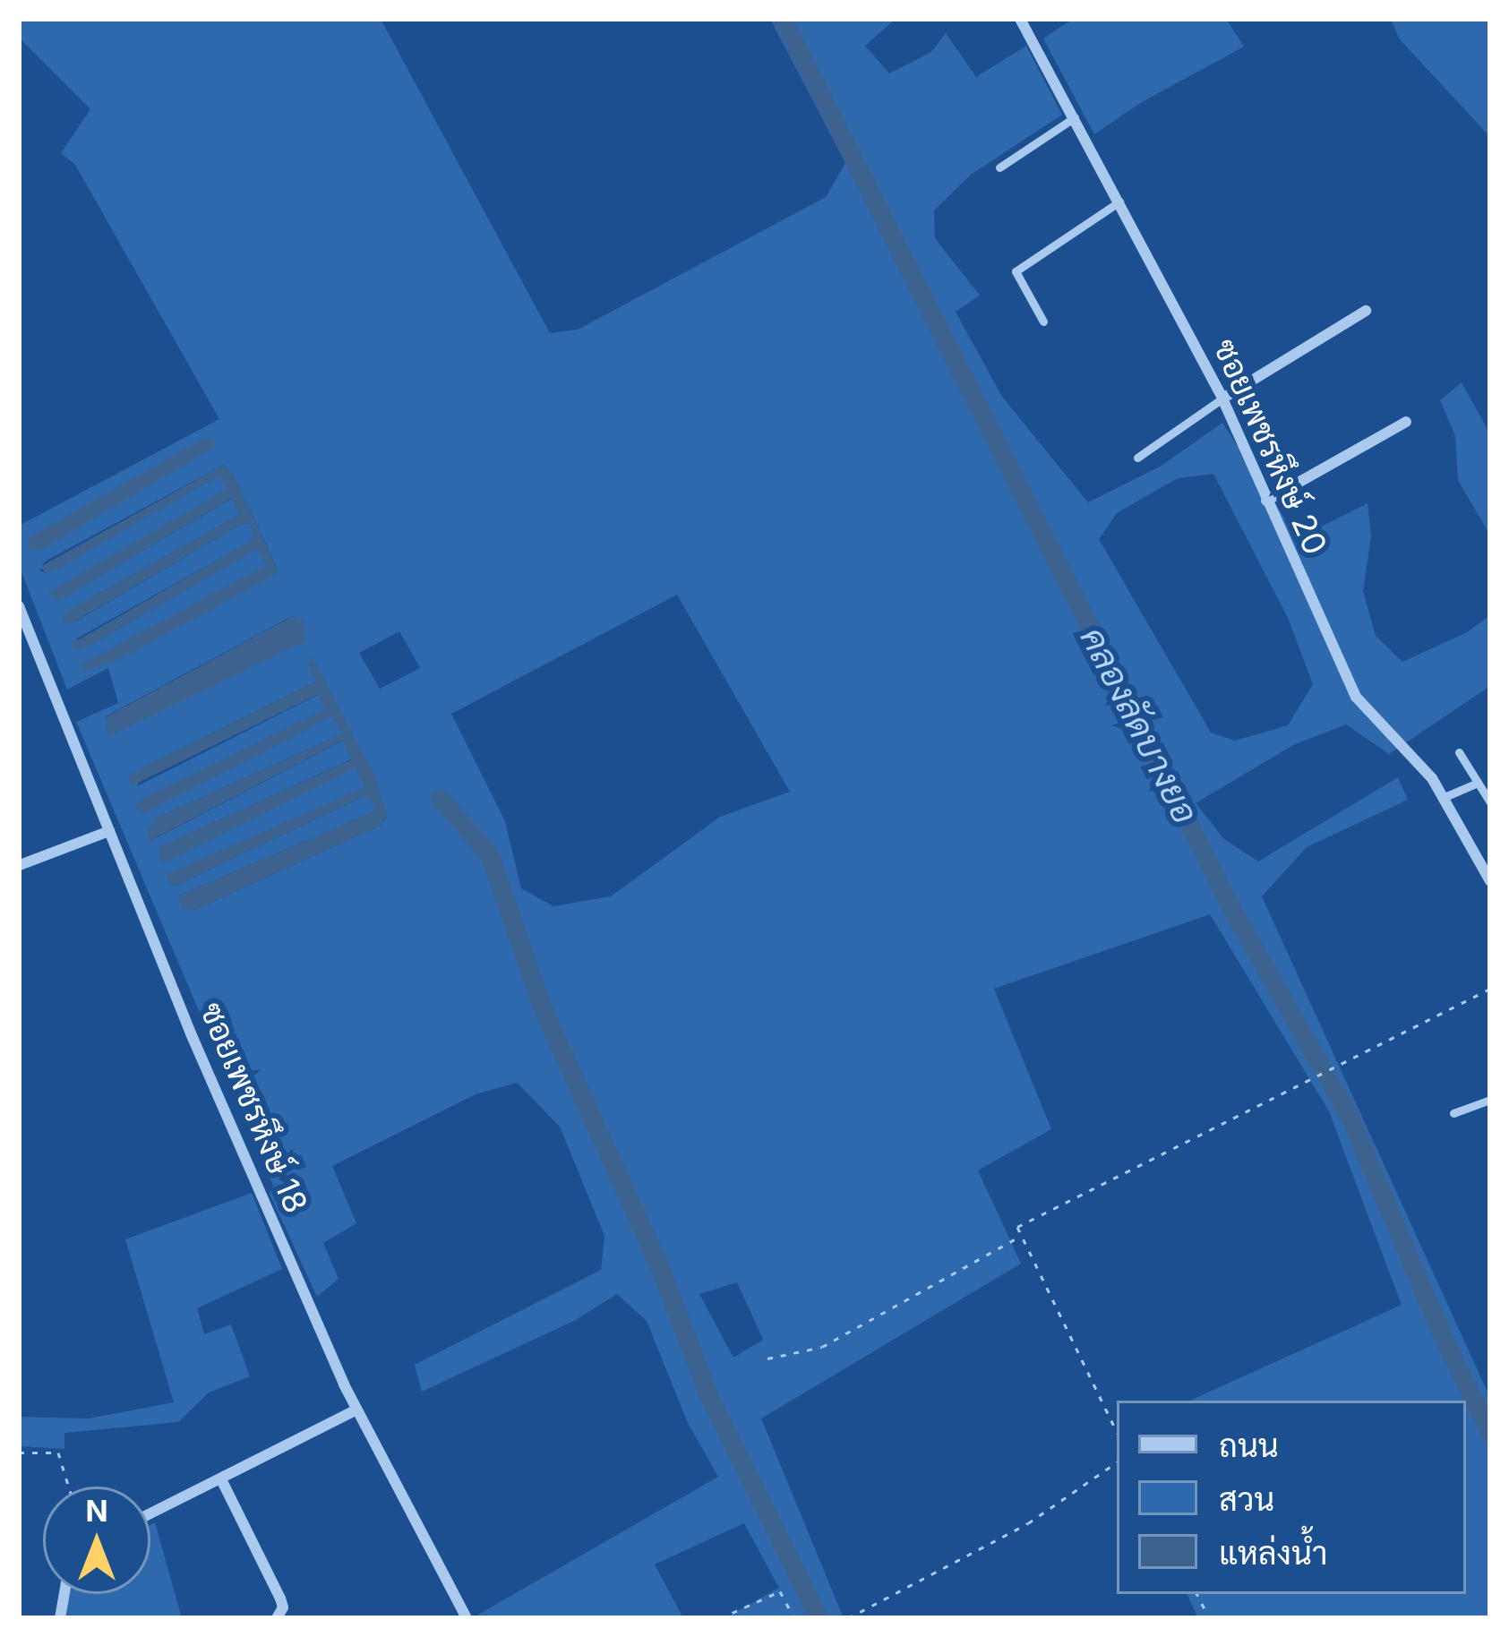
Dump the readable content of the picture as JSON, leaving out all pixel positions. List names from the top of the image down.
{
  "streets": {
    "street": ["ซอยเพชรหึงษ์ 20", "ซอยเพชรหึงษ์ 18"]
  },
  "water": ["คลองลัดบางยอ"],
  "legend": ["ถนน", "สวน", "แหล่งน้ำ"],
  "north": "top"
}
